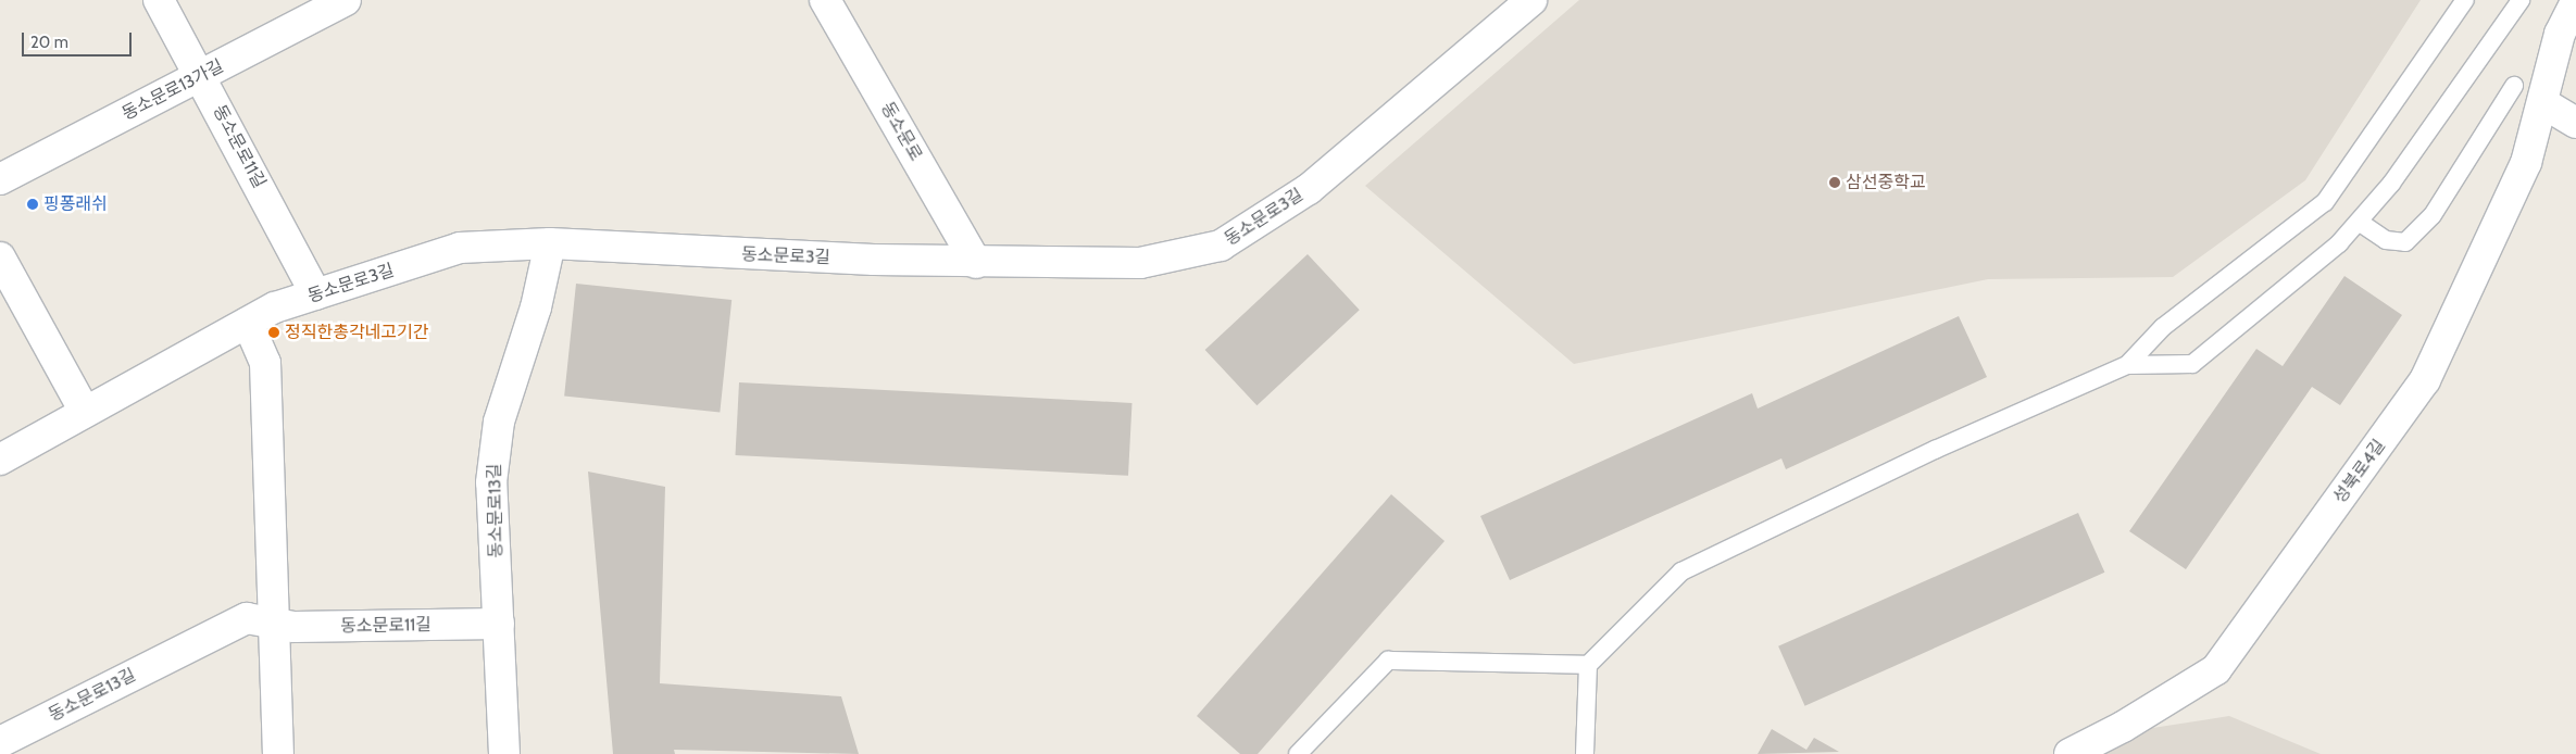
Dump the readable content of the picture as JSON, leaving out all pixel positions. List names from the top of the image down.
{
  "streets": {
    "street": [
      "동소문로13가길",
      "동소문로",
      "동소문로11길",
      "동소문로3길",
      "성북로4길",
      "동소문로13길"
    ]
  },
  "crossings": [
    ["동소문로13가길", "동소문로11길"],
    ["동소문로", "동소문로3길"],
    ["동소문로11길", "동소문로3길"],
    ["동소문로11길", "동소문로13길"],
    ["동소문로3길", "동소문로13길"]
  ],
  "places": ["삼선중학교", "핑퐁래쉬", "정직한총각네고기간"],
  "scale_bar": "20 m"
}
